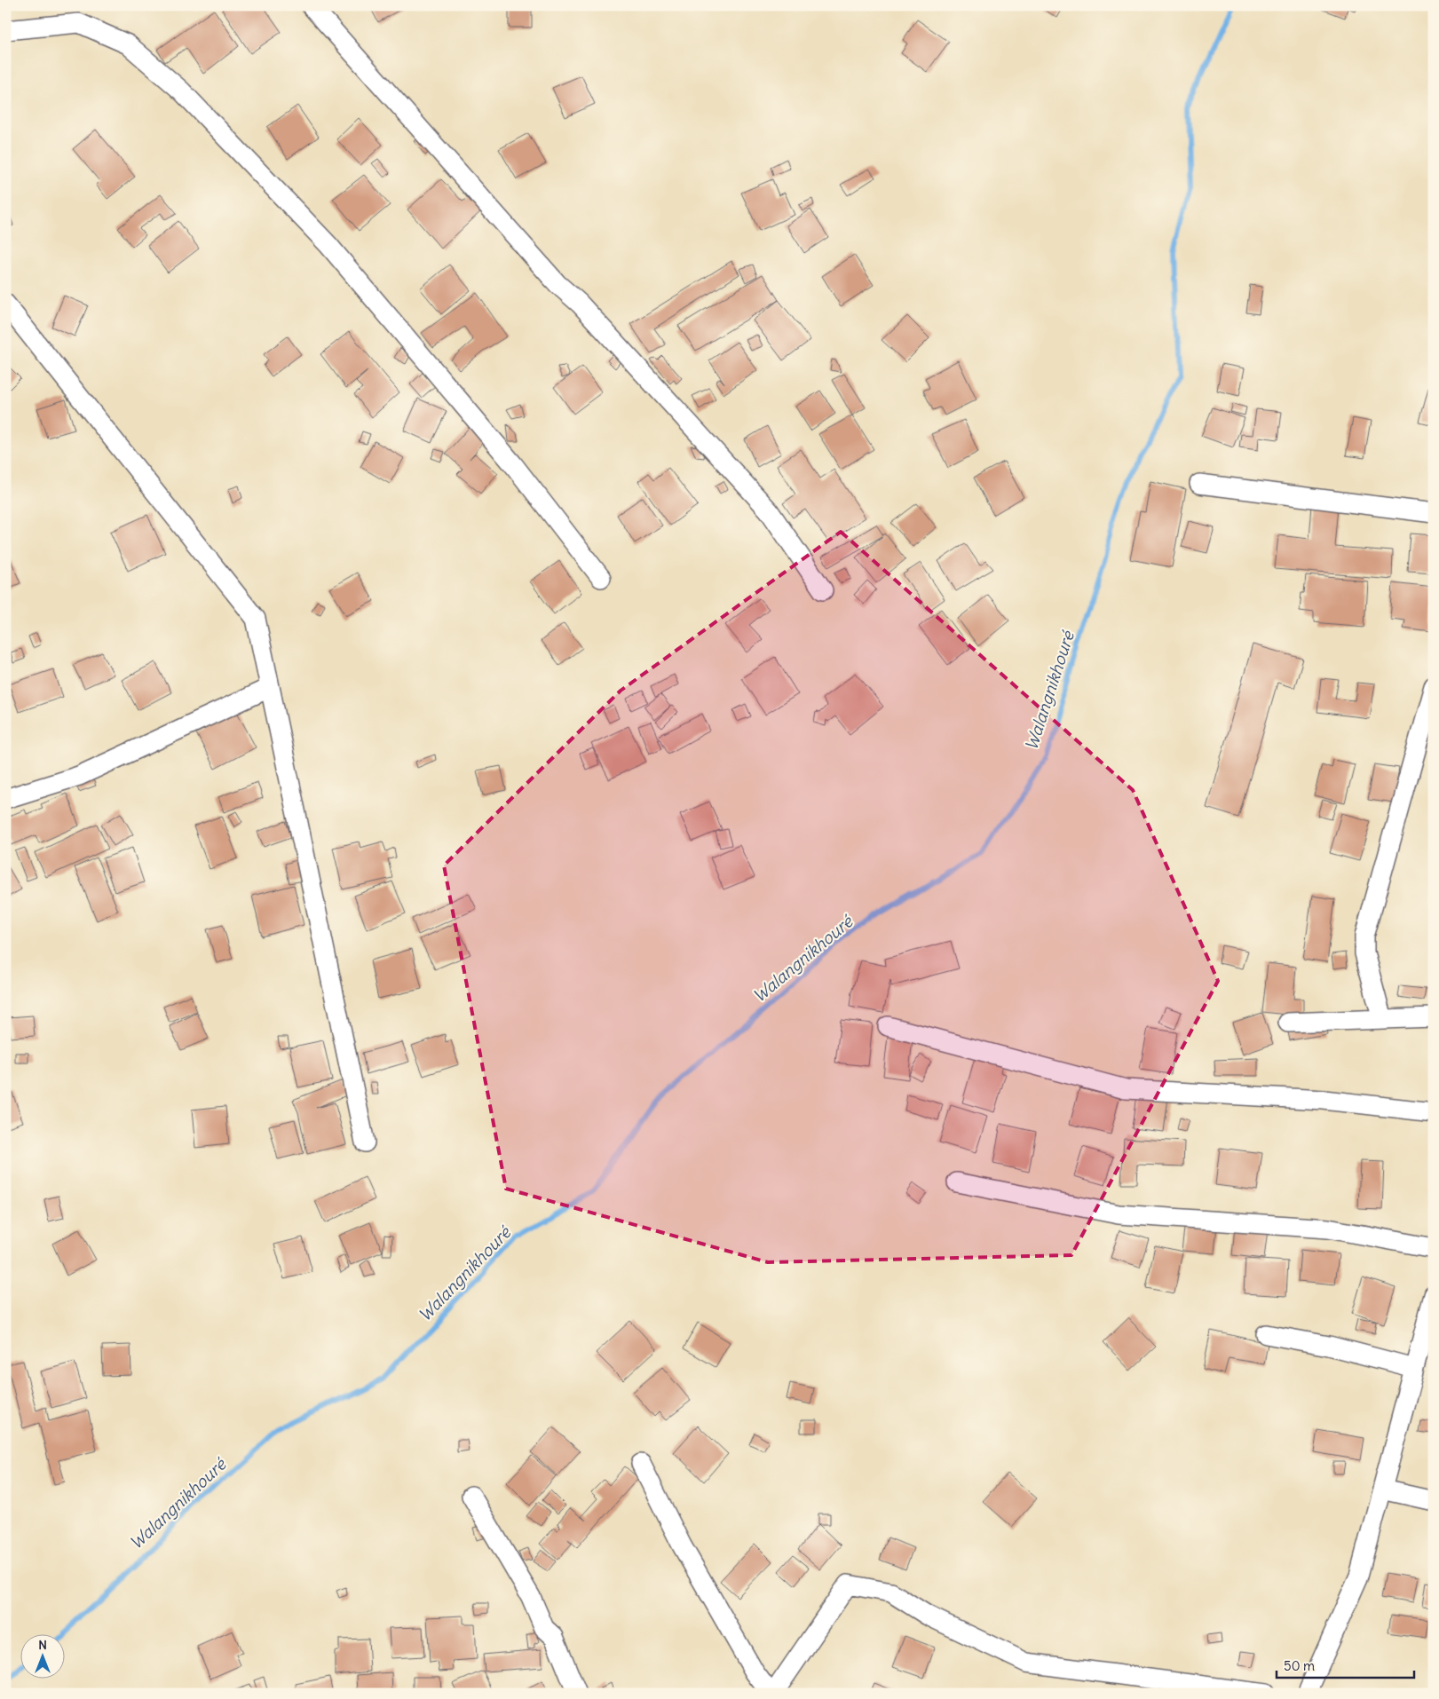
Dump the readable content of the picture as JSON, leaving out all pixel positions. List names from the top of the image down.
{
  "water": ["Walangnikhouré"],
  "scale_bar": "50 m",
  "north": "top"
}
